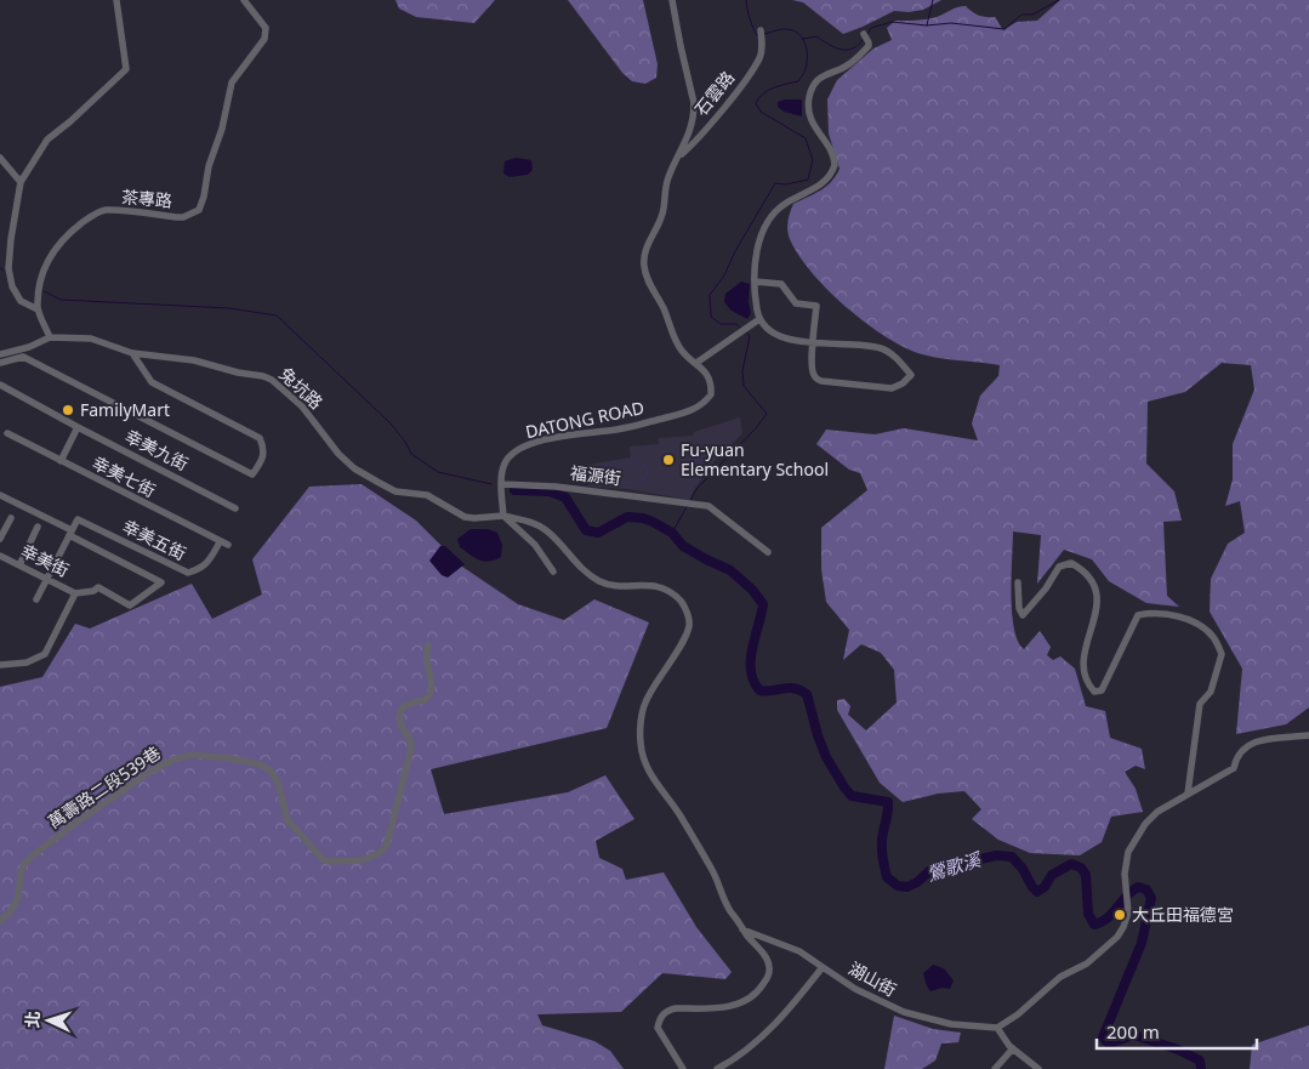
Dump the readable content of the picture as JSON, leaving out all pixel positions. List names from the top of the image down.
{
  "streets": {
    "street": [
      "石雲路",
      "茶專路",
      "兔坑路",
      "DATONG ROAD",
      "幸美九街",
      "福源街",
      "幸美七街",
      "幸美五街",
      "幸美街",
      "萬壽路二段539巷",
      "湖山街"
    ]
  },
  "crossings": [
    ["石雲路", "DATONG ROAD"],
    ["茶專路", "兔坑路"],
    ["兔坑路", "DATONG ROAD"],
    ["DATONG ROAD", "福源街"],
    ["幸美七街", "幸美五街"]
  ],
  "water": ["鶯歌溪"],
  "places": ["FamilyMart", "Fu-yuan Elementary School", "大丘田福德宮"],
  "scale_bar": "200 m",
  "north": "left"
}
